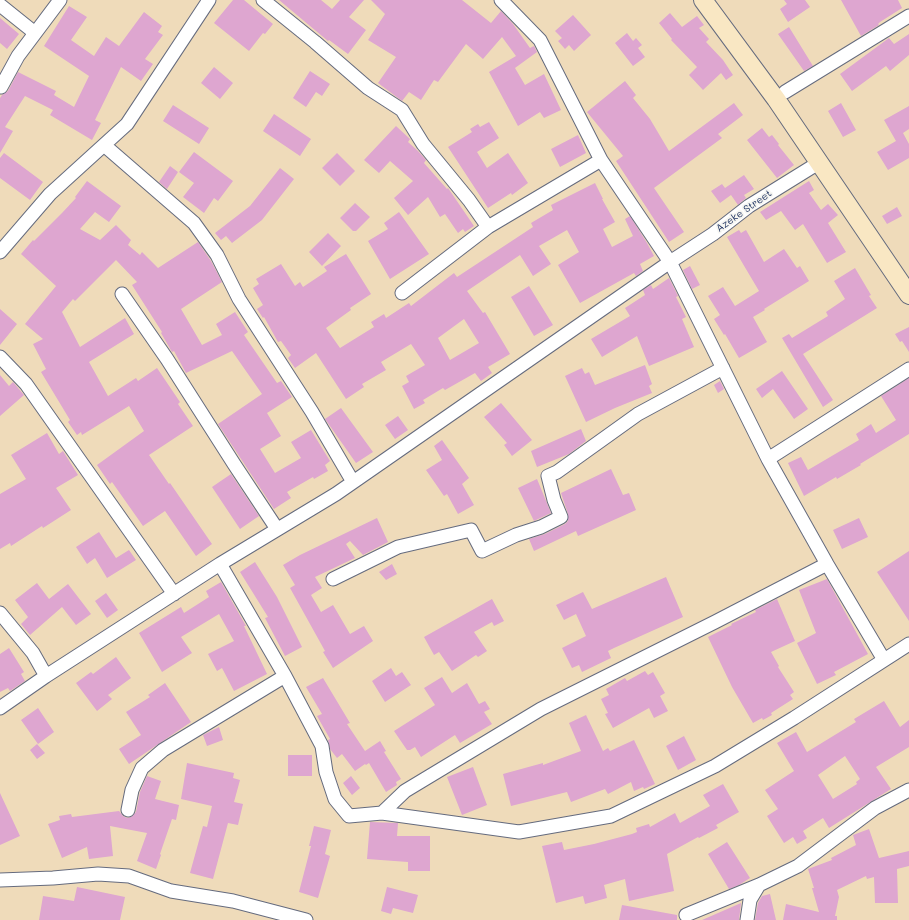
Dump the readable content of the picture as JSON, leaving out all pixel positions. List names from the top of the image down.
{
  "streets": {
    "street": ["Azeke Street"]
  }
}
